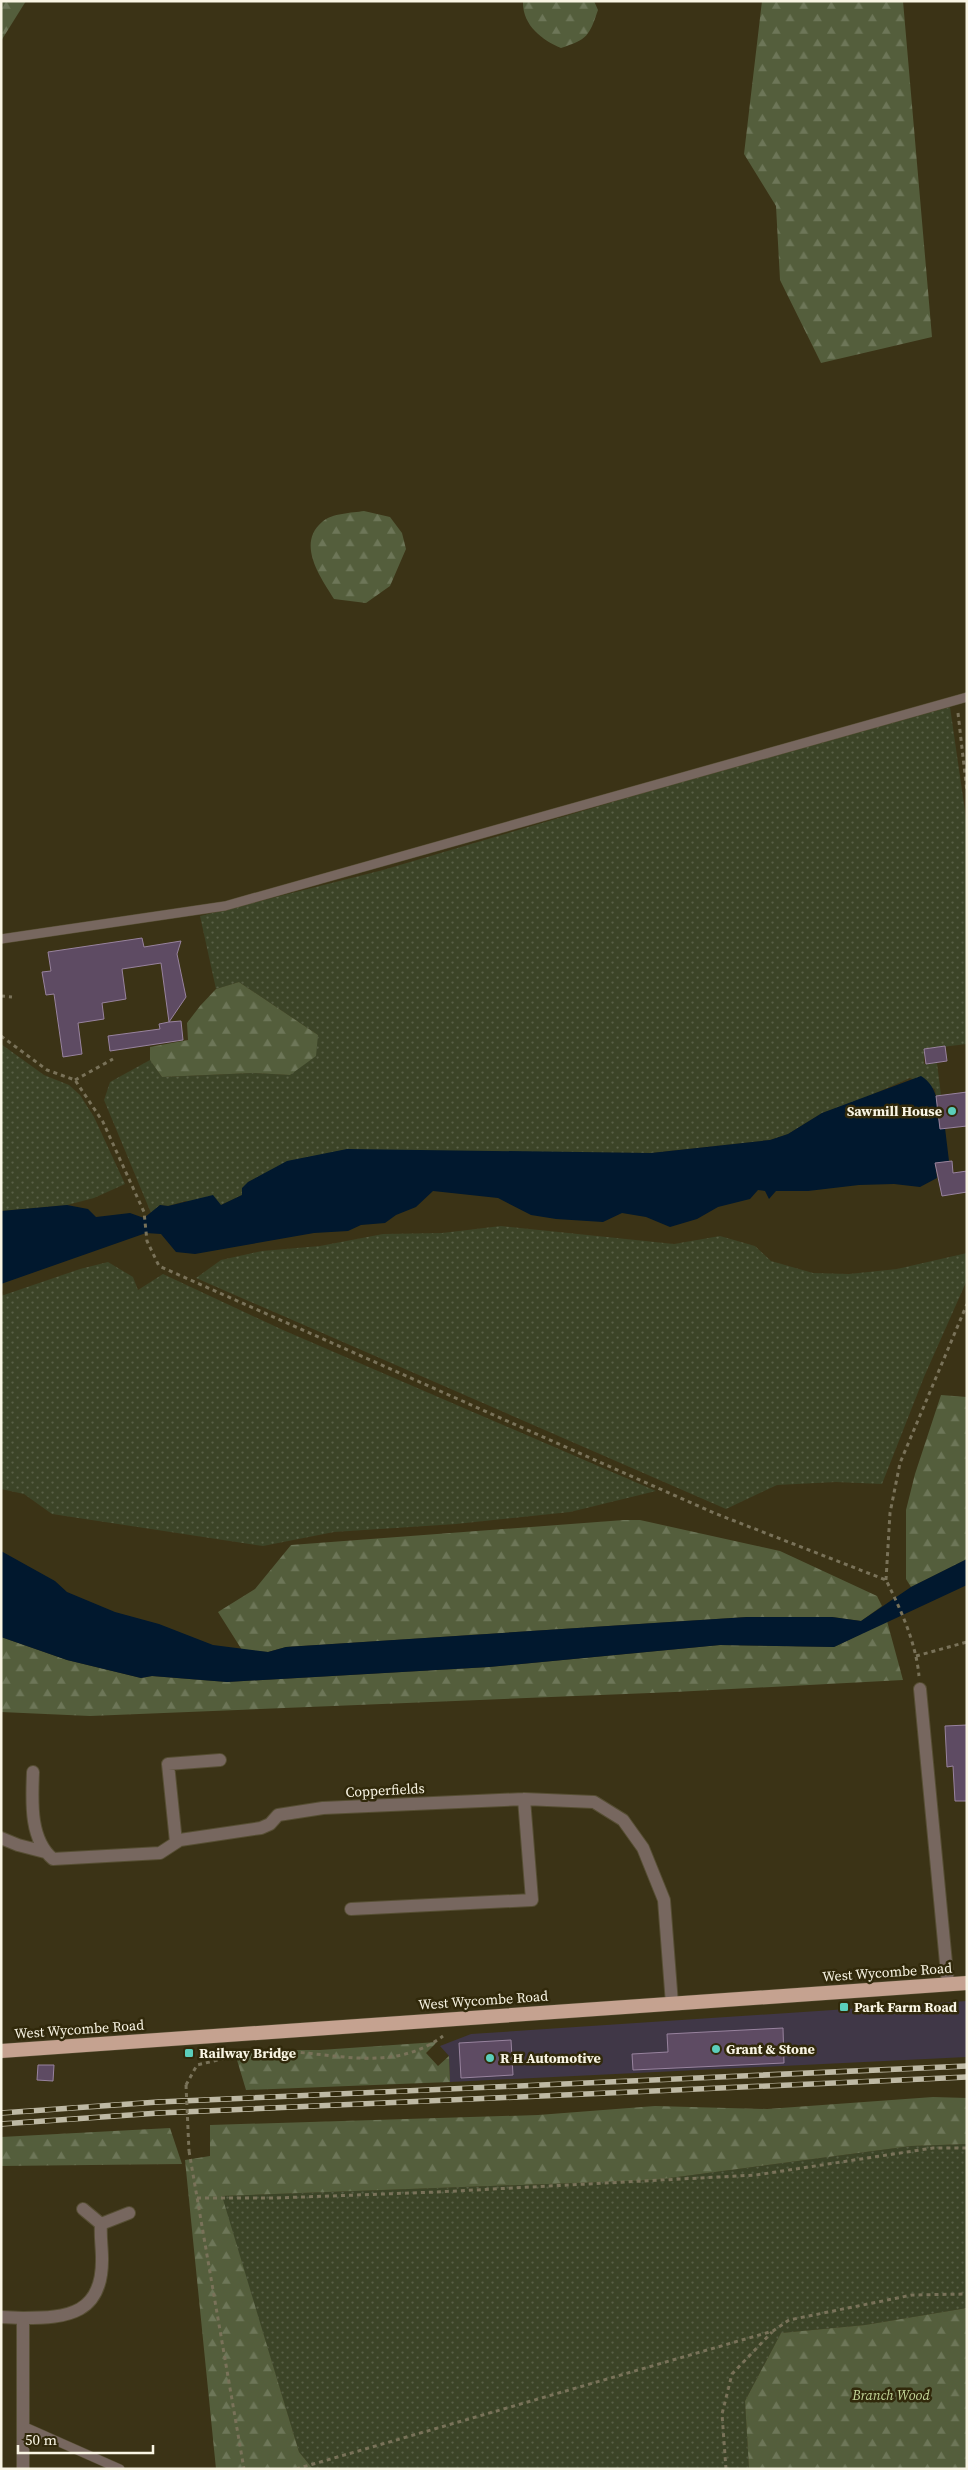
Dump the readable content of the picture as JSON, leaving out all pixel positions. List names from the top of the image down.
{
  "streets": {
    "highway": ["West Wycombe Road"],
    "street": ["Copperfields"]
  },
  "crossings": [
    ["Copperfields", "West Wycombe Road"]
  ],
  "parks": ["Branch Wood"],
  "places": {
    "other": ["Sawmill House", "Grant & Stone", "R H Automotive"],
    "transit": ["Park Farm Road", "Railway Bridge"]
  },
  "scale_bar": "50 m"
}
